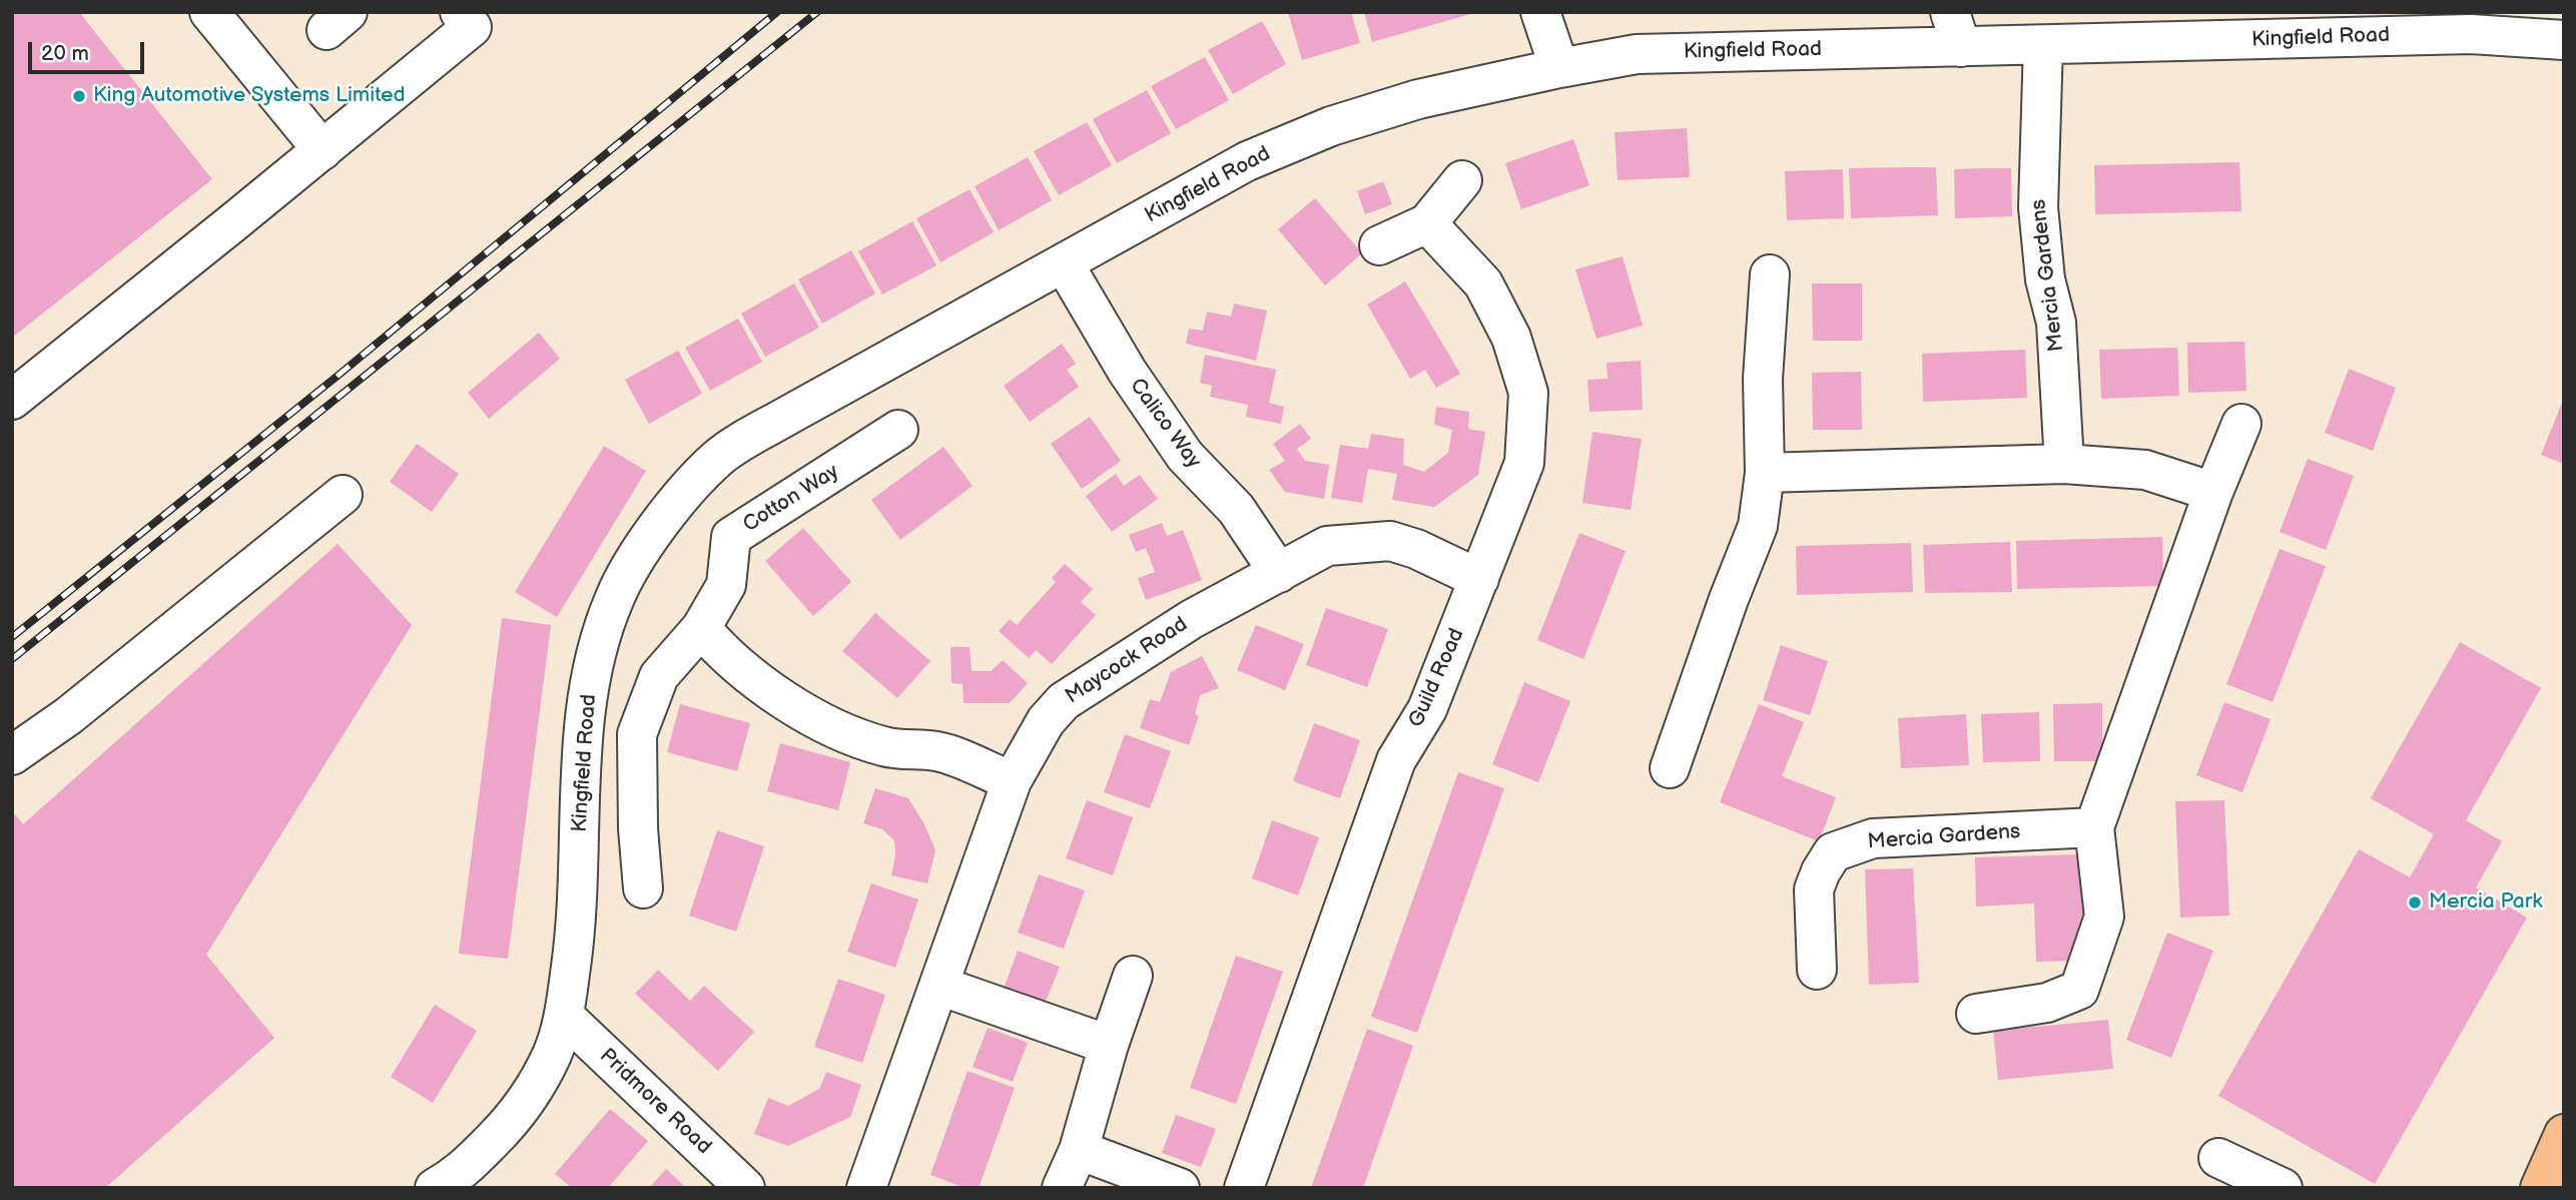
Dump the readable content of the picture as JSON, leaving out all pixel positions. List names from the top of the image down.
{
  "streets": {
    "street": [
      "Kingfield Road",
      "Mercia Gardens",
      "Calico Way",
      "Cotton Way",
      "Maycock Road",
      "Guild Road",
      "Pridmore Road"
    ]
  },
  "crossings": [
    ["Kingfield Road", "Mercia Gardens"],
    ["Kingfield Road", "Calico Way"],
    ["Kingfield Road", "Pridmore Road"],
    ["Calico Way", "Maycock Road"],
    ["Maycock Road", "Guild Road"]
  ],
  "places": ["King Automotive Systems Limited", "Mercia Park"],
  "scale_bar": "20 m"
}
